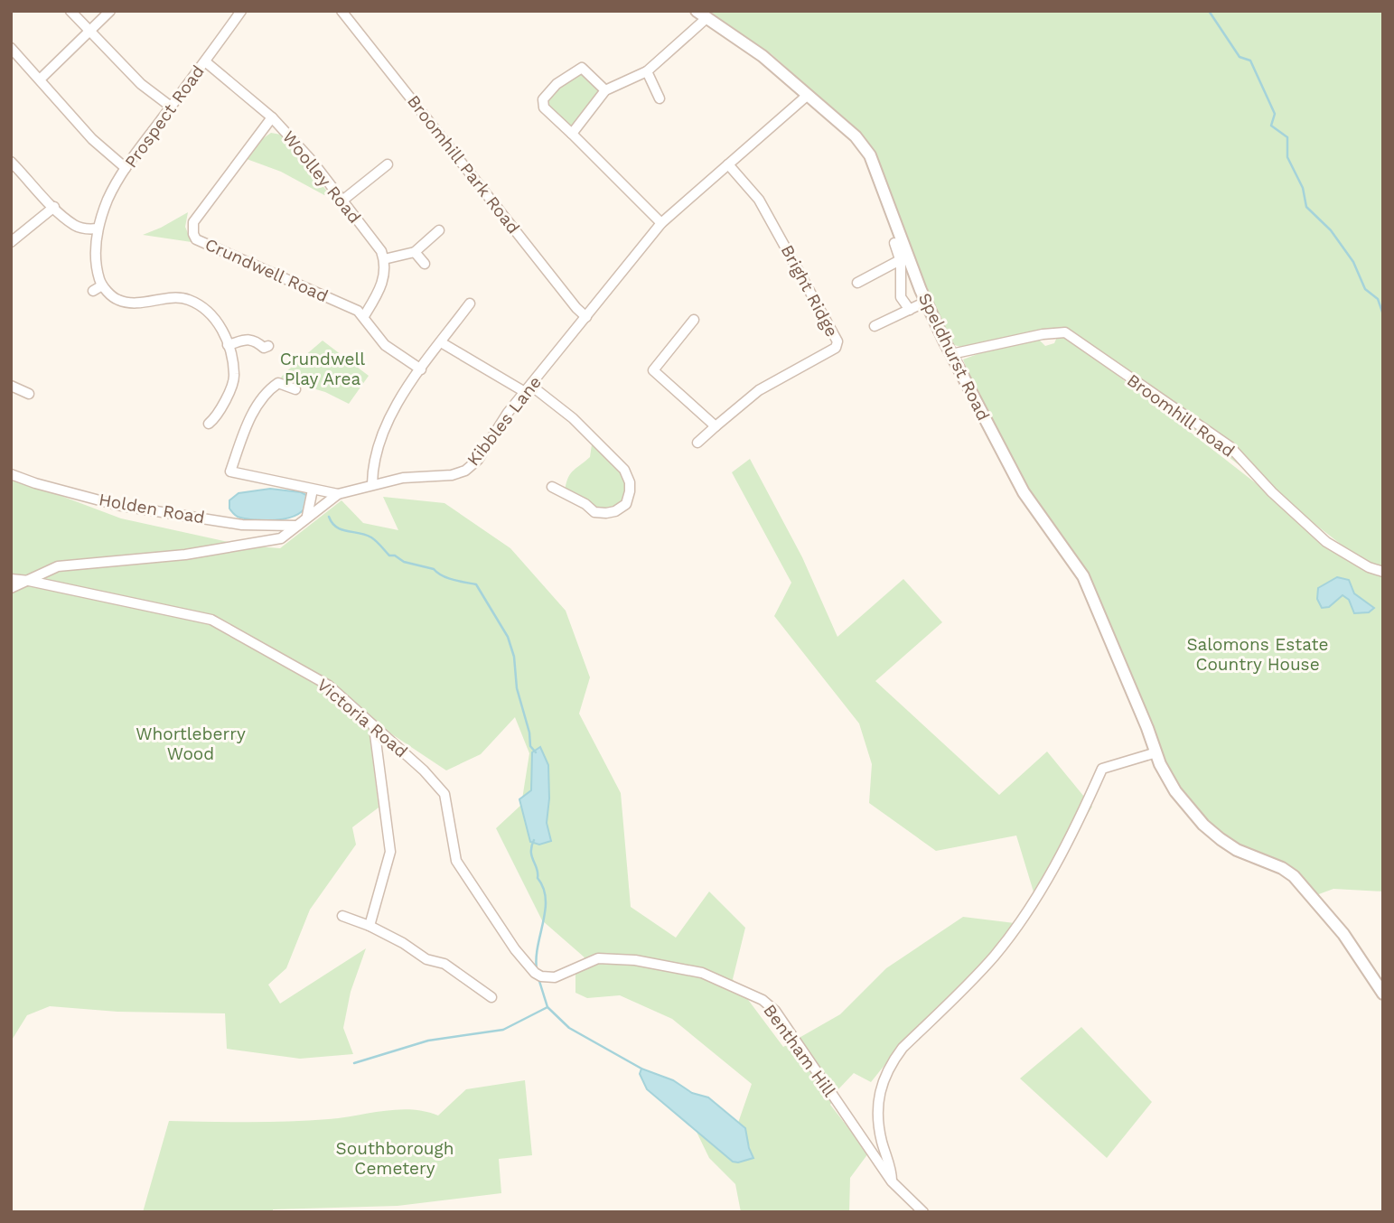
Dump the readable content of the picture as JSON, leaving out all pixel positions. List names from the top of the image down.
{
  "streets": {
    "street": [
      "Prospect Road",
      "Broomhill Park Road",
      "Woolley Road",
      "Crundwell Road",
      "Bright Ridge",
      "Speldhurst Road",
      "Broomhill Road",
      "Kibbles Lane",
      "Holden Road",
      "Victoria Road",
      "Bentham Hill"
    ]
  },
  "crossings": [
    ["Prospect Road", "Woolley Road"],
    ["Broomhill Park Road", "Kibbles Lane"],
    ["Woolley Road", "Crundwell Road"],
    ["Bright Ridge", "Kibbles Lane"],
    ["Speldhurst Road", "Broomhill Road"],
    ["Speldhurst Road", "Kibbles Lane"],
    ["Kibbles Lane", "Holden Road"],
    ["Kibbles Lane", "Victoria Road"],
    ["Victoria Road", "Bentham Hill"]
  ],
  "parks": [
    "Crundwell Play Area",
    "Salomons Estate Country House",
    "Whortleberry Wood",
    "Southborough Cemetery"
  ]
}
